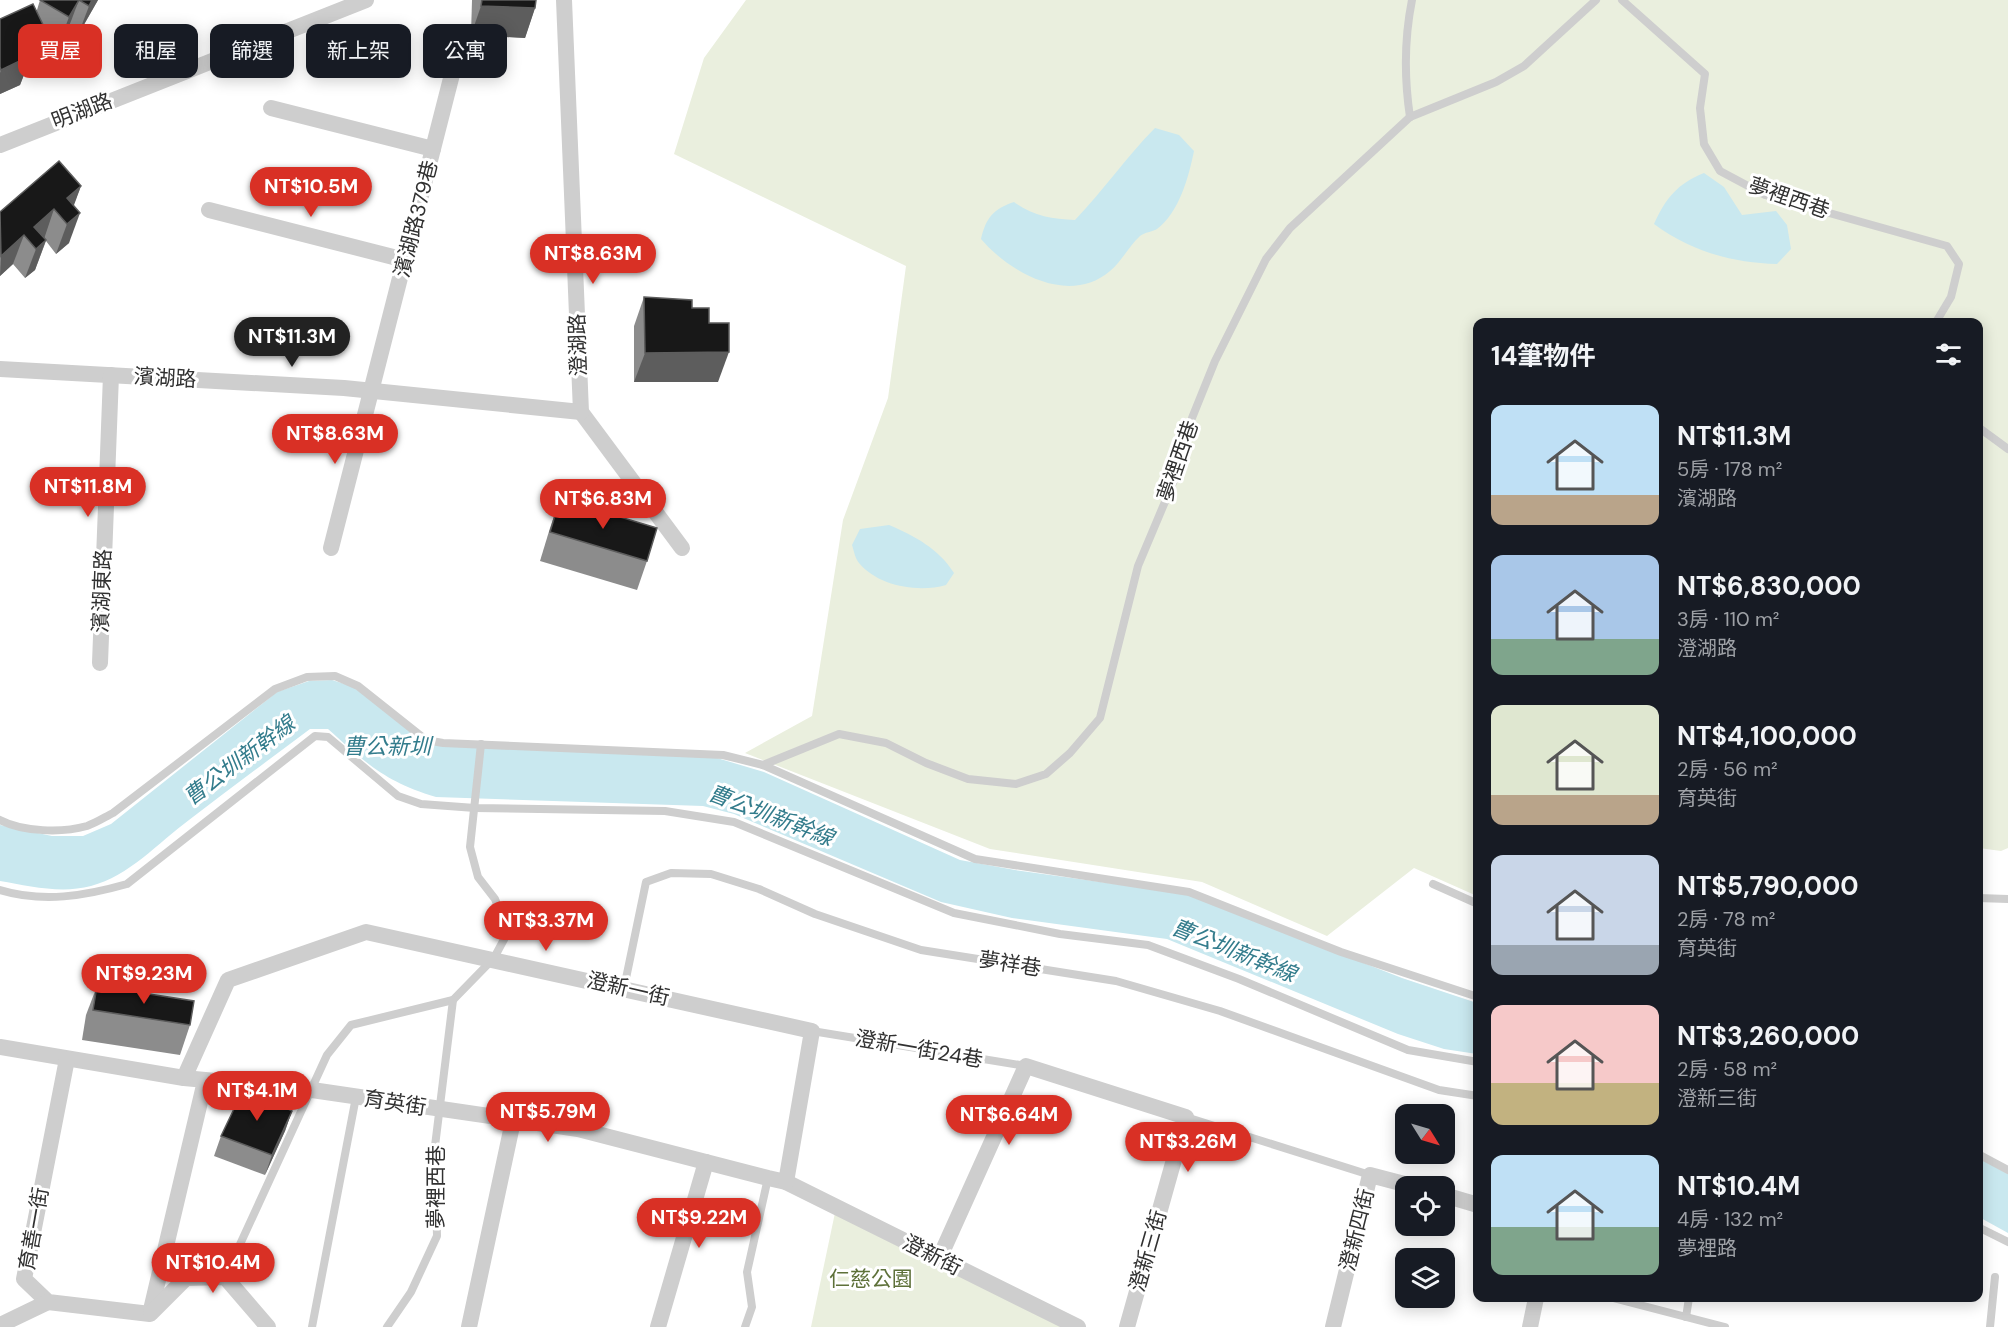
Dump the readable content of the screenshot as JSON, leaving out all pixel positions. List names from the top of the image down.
{
  "streets": {
    "street": [
      "明湖路",
      "濱湖路379巷",
      "澄湖路",
      "濱湖路",
      "濱湖東路",
      "澄新一街",
      "育英街",
      "育善一街",
      "澄新四街",
      "澄新三街",
      "澄新街"
    ],
    "lane": ["夢裡西巷", "夢祥巷", "澄新一街24巷"]
  },
  "crossings": [
    ["夢裡西巷", "育英街"],
    ["濱湖路379巷", "濱湖路"],
    ["澄湖路", "濱湖路"],
    ["濱湖路", "濱湖東路"],
    ["夢祥巷", "澄新一街"],
    ["澄新一街", "澄新一街24巷"],
    ["澄新一街", "育英街"],
    ["育英街", "育善一街"],
    ["育英街", "澄新街"]
  ],
  "water": ["曹公新圳", "曹公圳新幹線"],
  "parks": ["仁慈公園"],
  "north": "bottom right",
  "page": {
    "chip": [
      "買屋",
      "租屋",
      "篩選",
      "新上架",
      "公寓"
    ],
    "price": [
      "NT$10.5M",
      "NT$8.63M",
      "NT$11.3M",
      "NT$8.63M",
      "NT$11.8M",
      "NT$6.83M",
      "NT$3.37M",
      "NT$9.23M",
      "NT$4.1M",
      "NT$5.79M",
      "NT$6.64M",
      "NT$3.26M",
      "NT$9.22M",
      "NT$10.4M"
    ],
    "heading": "14筆物件",
    "list": [
      {
        "name": "NT$11.3M",
        "note": "5房 · 178 m² · 濱湖路"
      },
      {
        "name": "NT$6,830,000",
        "note": "3房 · 110 m² · 澄湖路"
      },
      {
        "name": "NT$4,100,000",
        "note": "2房 · 56 m² · 育英街"
      },
      {
        "name": "NT$5,790,000",
        "note": "2房 · 78 m² · 育英街"
      },
      {
        "name": "NT$3,260,000",
        "note": "2房 · 58 m² · 澄新三街"
      },
      {
        "name": "NT$10.4M",
        "note": "4房 · 132 m² · 夢裡路"
      }
    ]
  }
}
